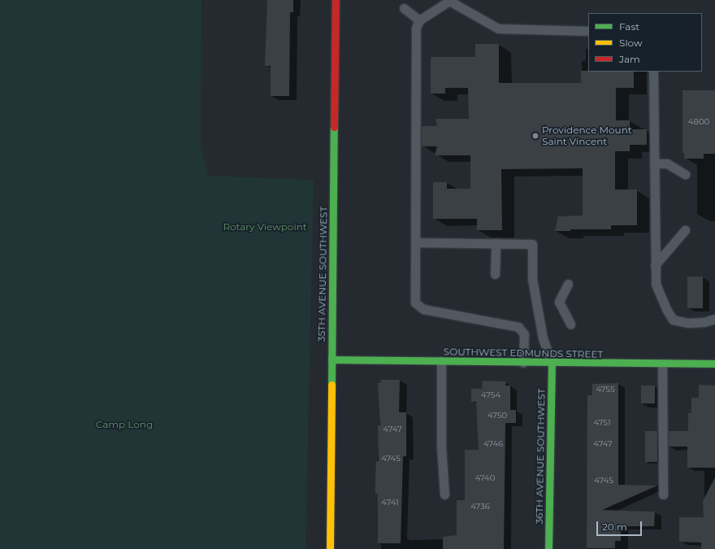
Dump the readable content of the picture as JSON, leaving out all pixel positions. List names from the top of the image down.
{
  "streets": {
    "street": ["35TH AVENUE SOUTHWEST", "SOUTHWEST EDMUNDS STREET", "36TH AVENUE SOUTHWEST"]
  },
  "crossings": [
    ["35TH AVENUE SOUTHWEST", "SOUTHWEST EDMUNDS STREET"],
    ["SOUTHWEST EDMUNDS STREET", "36TH AVENUE SOUTHWEST"]
  ],
  "parks": ["Rotary Viewpoint", "Camp Long"],
  "places": ["Providence Mount Saint Vincent"],
  "house_numbers": [
    "4800",
    "4755",
    "4754",
    "4750",
    "4751",
    "4747",
    "4746",
    "4747",
    "4745",
    "4740",
    "4745",
    "4741",
    "4736"
  ],
  "legend": ["Fast", "Slow", "Jam"],
  "scale_bar": "20 m"
}
